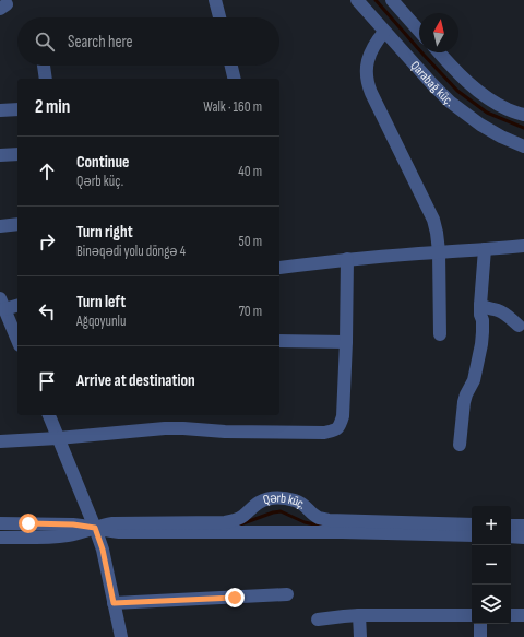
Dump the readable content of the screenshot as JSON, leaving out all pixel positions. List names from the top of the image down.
{
  "streets": {
    "street": ["Qarabağ küç.", "Qərb küç."]
  },
  "north": "top",
  "page": {
    "search": "Search here",
    "heading": ["2 min", "Walk · 160 m"],
    "list": [
      ["Continue", "Qərb küç.", "40 m"],
      ["Turn right", "Binəqədi yolu döngə 4", "50 m"],
      ["Turn left", "Ağqoyunlu", "70 m"],
      "Arrive at destination"
    ],
    "map_buttons": ["+", "−"]
  }
}
